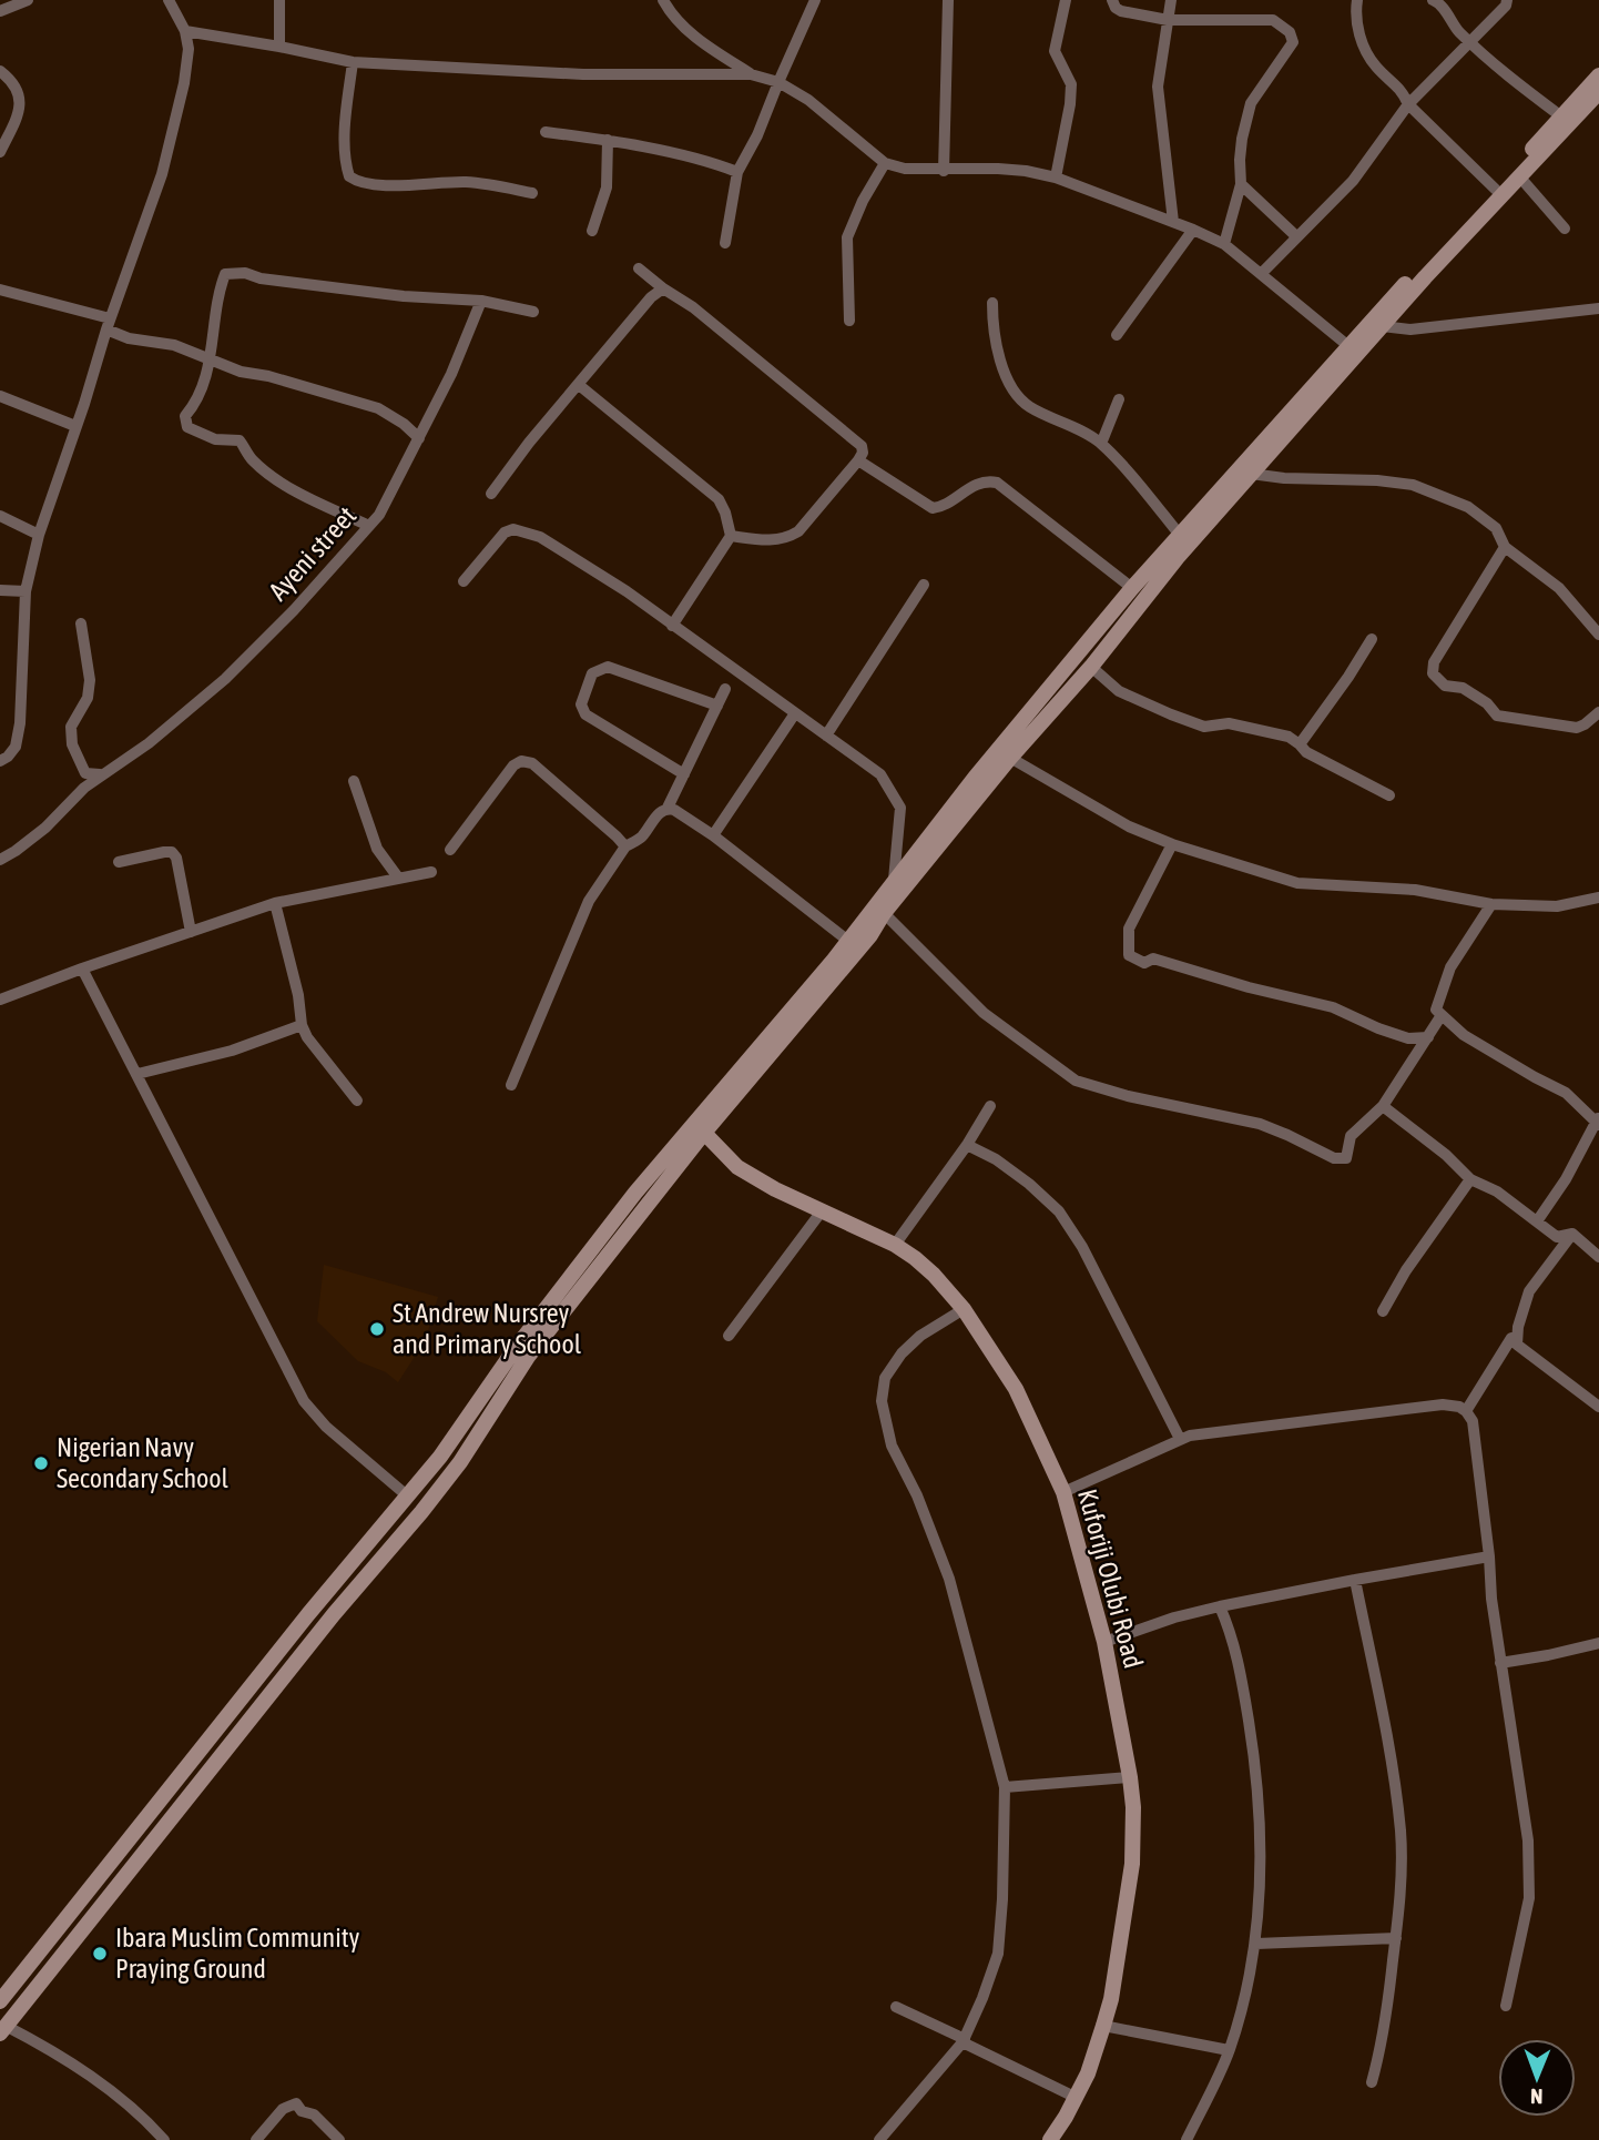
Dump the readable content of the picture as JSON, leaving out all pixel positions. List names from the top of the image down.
{
  "streets": {
    "main road": ["Kuforiji Olubi Road"],
    "street": ["Ayeni street"]
  },
  "places": ["St Andrew Nursrey and Primary School", "Nigerian Navy Secondary School", "Ibara Muslim Community Praying Ground"],
  "north": "bottom"
}
